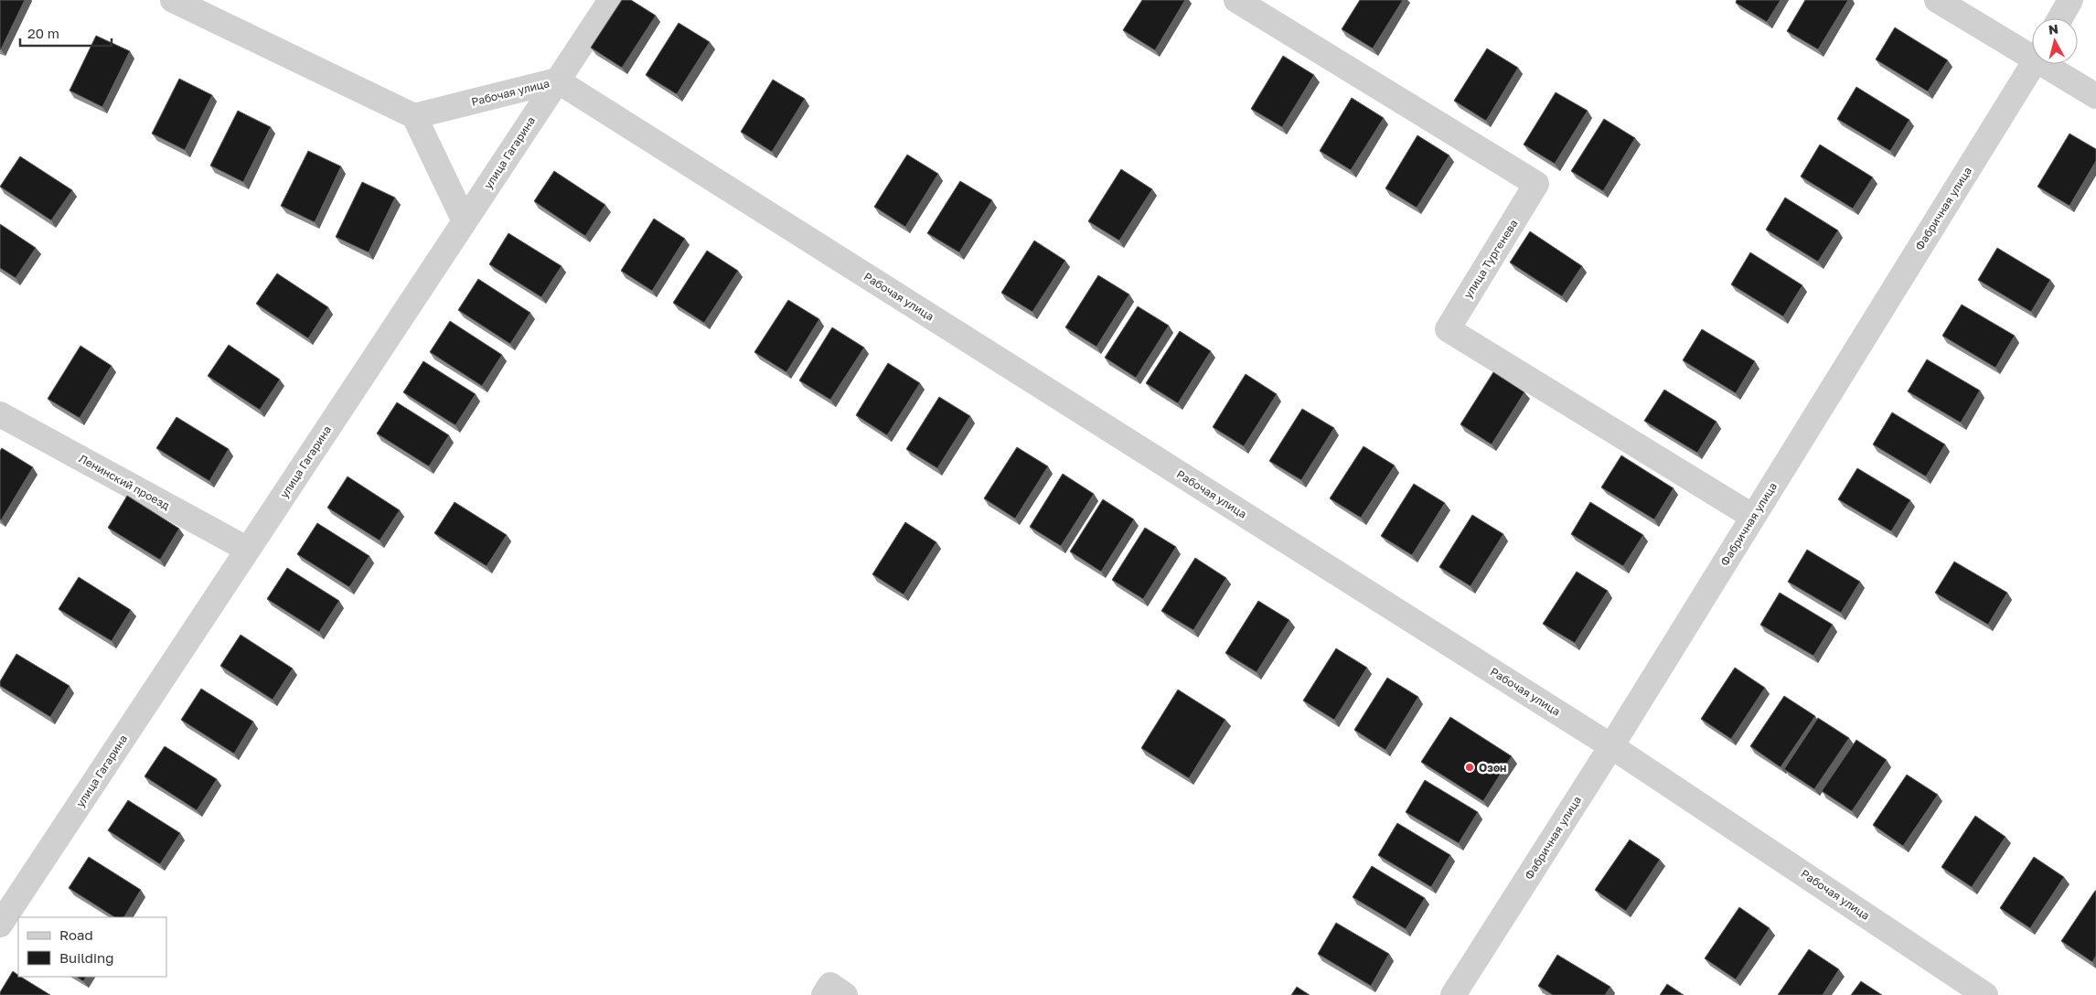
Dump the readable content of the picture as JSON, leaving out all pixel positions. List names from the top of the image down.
{
  "streets": {
    "street": [
      "Рабочая улица",
      "улица Гагарина",
      "Фабричная улица",
      "улица Тургенева",
      "Ленинский проезд"
    ]
  },
  "crossings": [
    ["Рабочая улица", "улица Гагарина"],
    ["Рабочая улица", "Фабричная улица"],
    ["улица Гагарина", "Ленинский проезд"],
    ["Фабричная улица", "улица Тургенева"]
  ],
  "places": ["Озон"],
  "legend": ["Road", "Building"],
  "scale_bar": "20 m",
  "north": "top"
}
